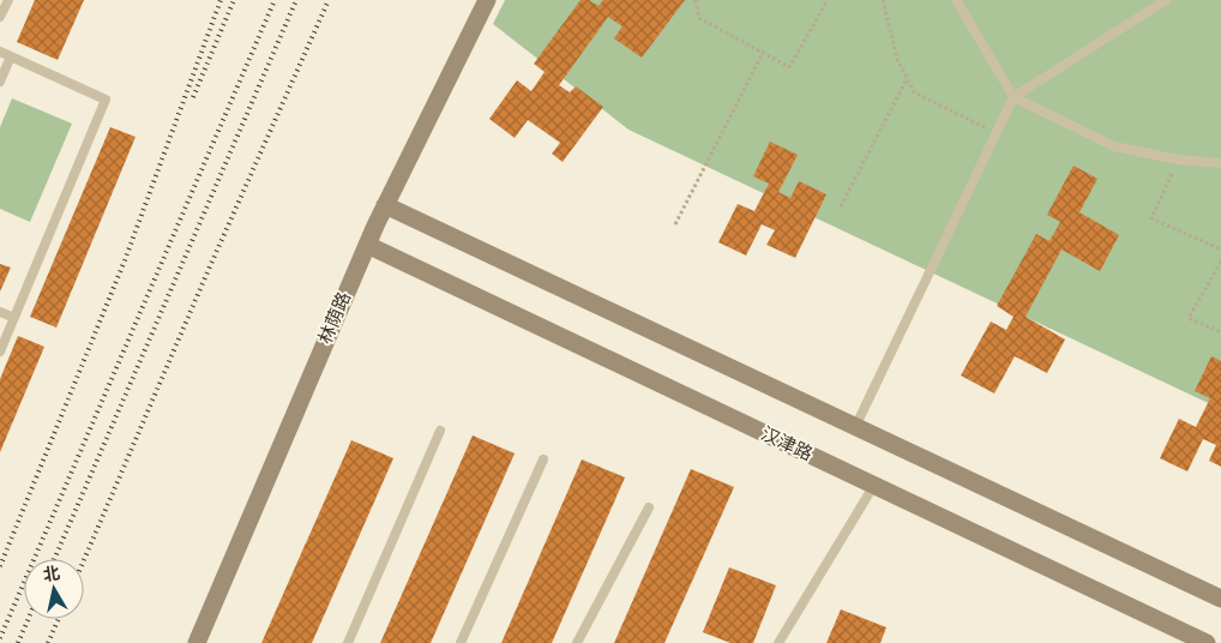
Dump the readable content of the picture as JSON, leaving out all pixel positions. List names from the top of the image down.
{
  "streets": {
    "street": ["林荫路", "汉津路"]
  },
  "crossings": [
    ["林荫路", "汉津路"]
  ],
  "north": "top"
}
